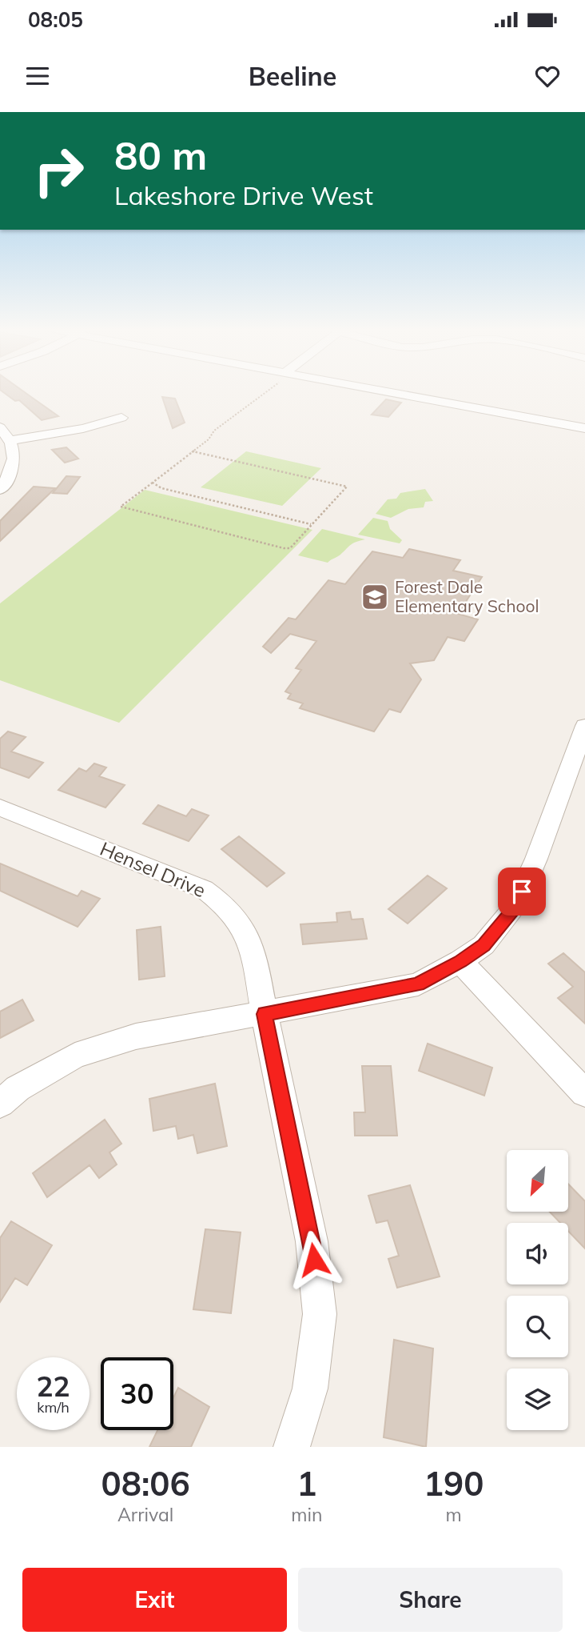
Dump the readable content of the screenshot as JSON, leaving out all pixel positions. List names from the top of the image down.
{
  "streets": {
    "street": ["Hensel Drive"]
  },
  "places": {
    "school or university": ["Forest Dale Elementary School"]
  },
  "north": "bottom left",
  "page": {
    "status": "08:05",
    "header": "Beeline",
    "turn": ["80 m", "Lakeshore Drive West"],
    "speed": "22 km/h",
    "limit": "30",
    "eta": [
      "08:06",
      "Arrival",
      "1",
      "min",
      "190",
      "m"
    ],
    "buttons": ["Exit", "Share"]
  }
}
